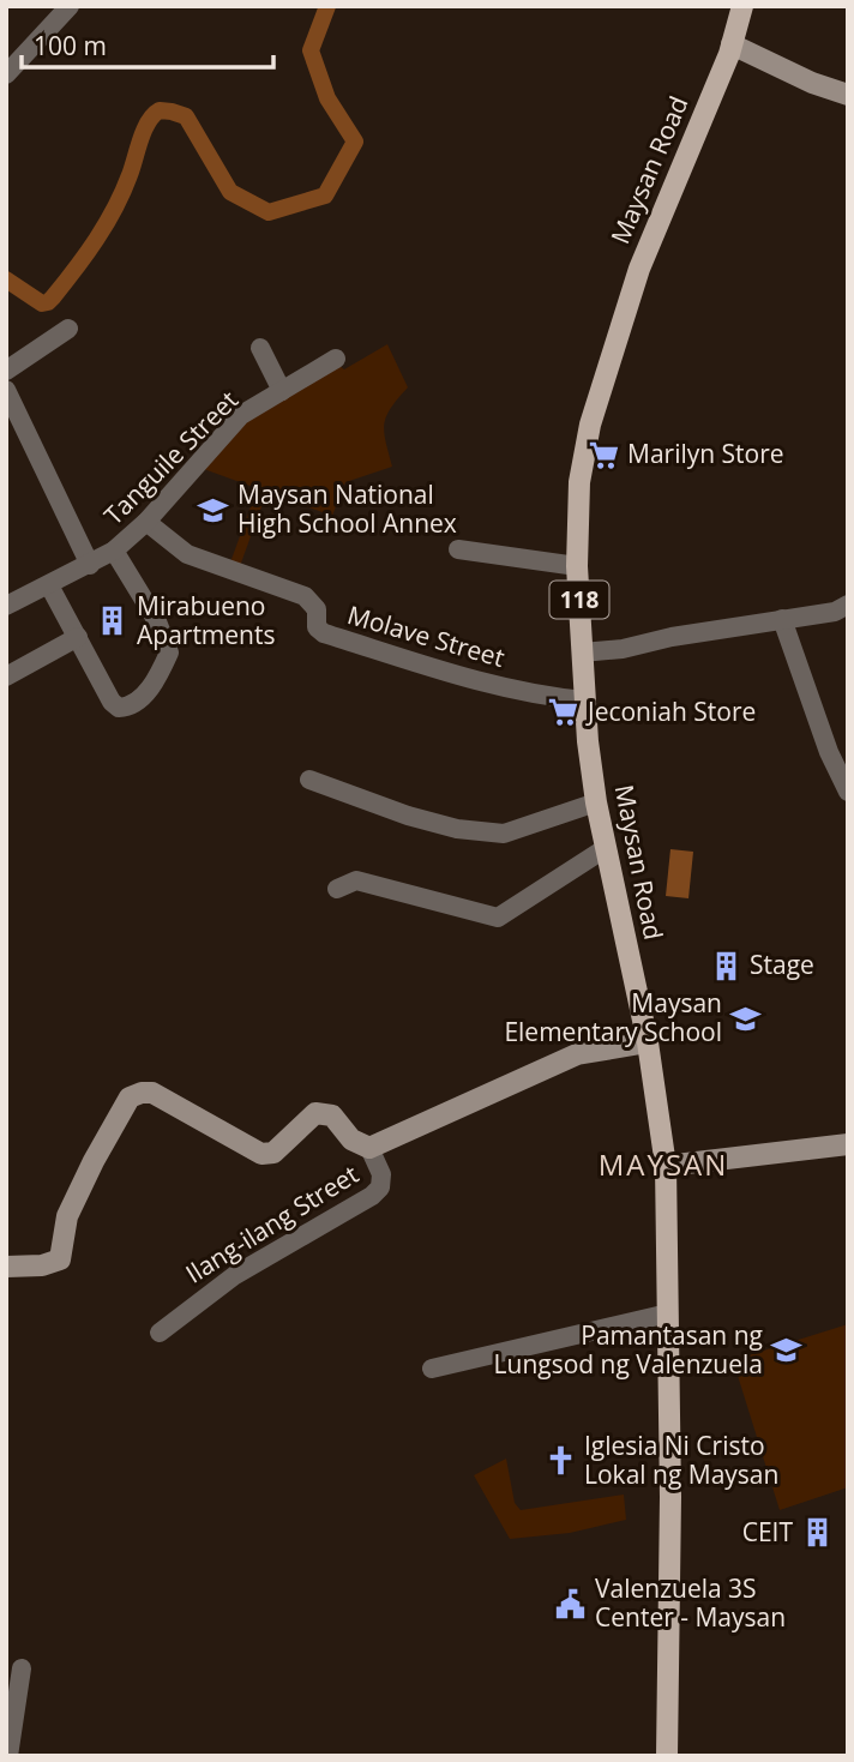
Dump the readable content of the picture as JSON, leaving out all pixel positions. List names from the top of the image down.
{
  "streets": {
    "main road": ["Maysan Road", "118"],
    "street": ["Tanguile Street", "Molave Street", "Ilang-ilang Street"]
  },
  "crossings": [
    ["Maysan Road", "Molave Street"],
    ["Maysan Road", "Ilang-ilang Street"],
    ["Tanguile Street", "Molave Street"]
  ],
  "districts": ["MAYSAN"],
  "places": {
    "supermarket": ["Marilyn Store", "Jeconiah Store"],
    "school or university": ["Maysan National High School Annex", "Maysan Elementary School", "Pamantasan ng Lungsod ng Valenzuela"],
    "building": ["Mirabueno Apartments", "Stage", "CEIT"],
    "church": ["Iglesia Ni Cristo Lokal ng Maysan"],
    "public building": ["Valenzuela 3S Center - Maysan"]
  },
  "scale_bar": "100 m"
}
